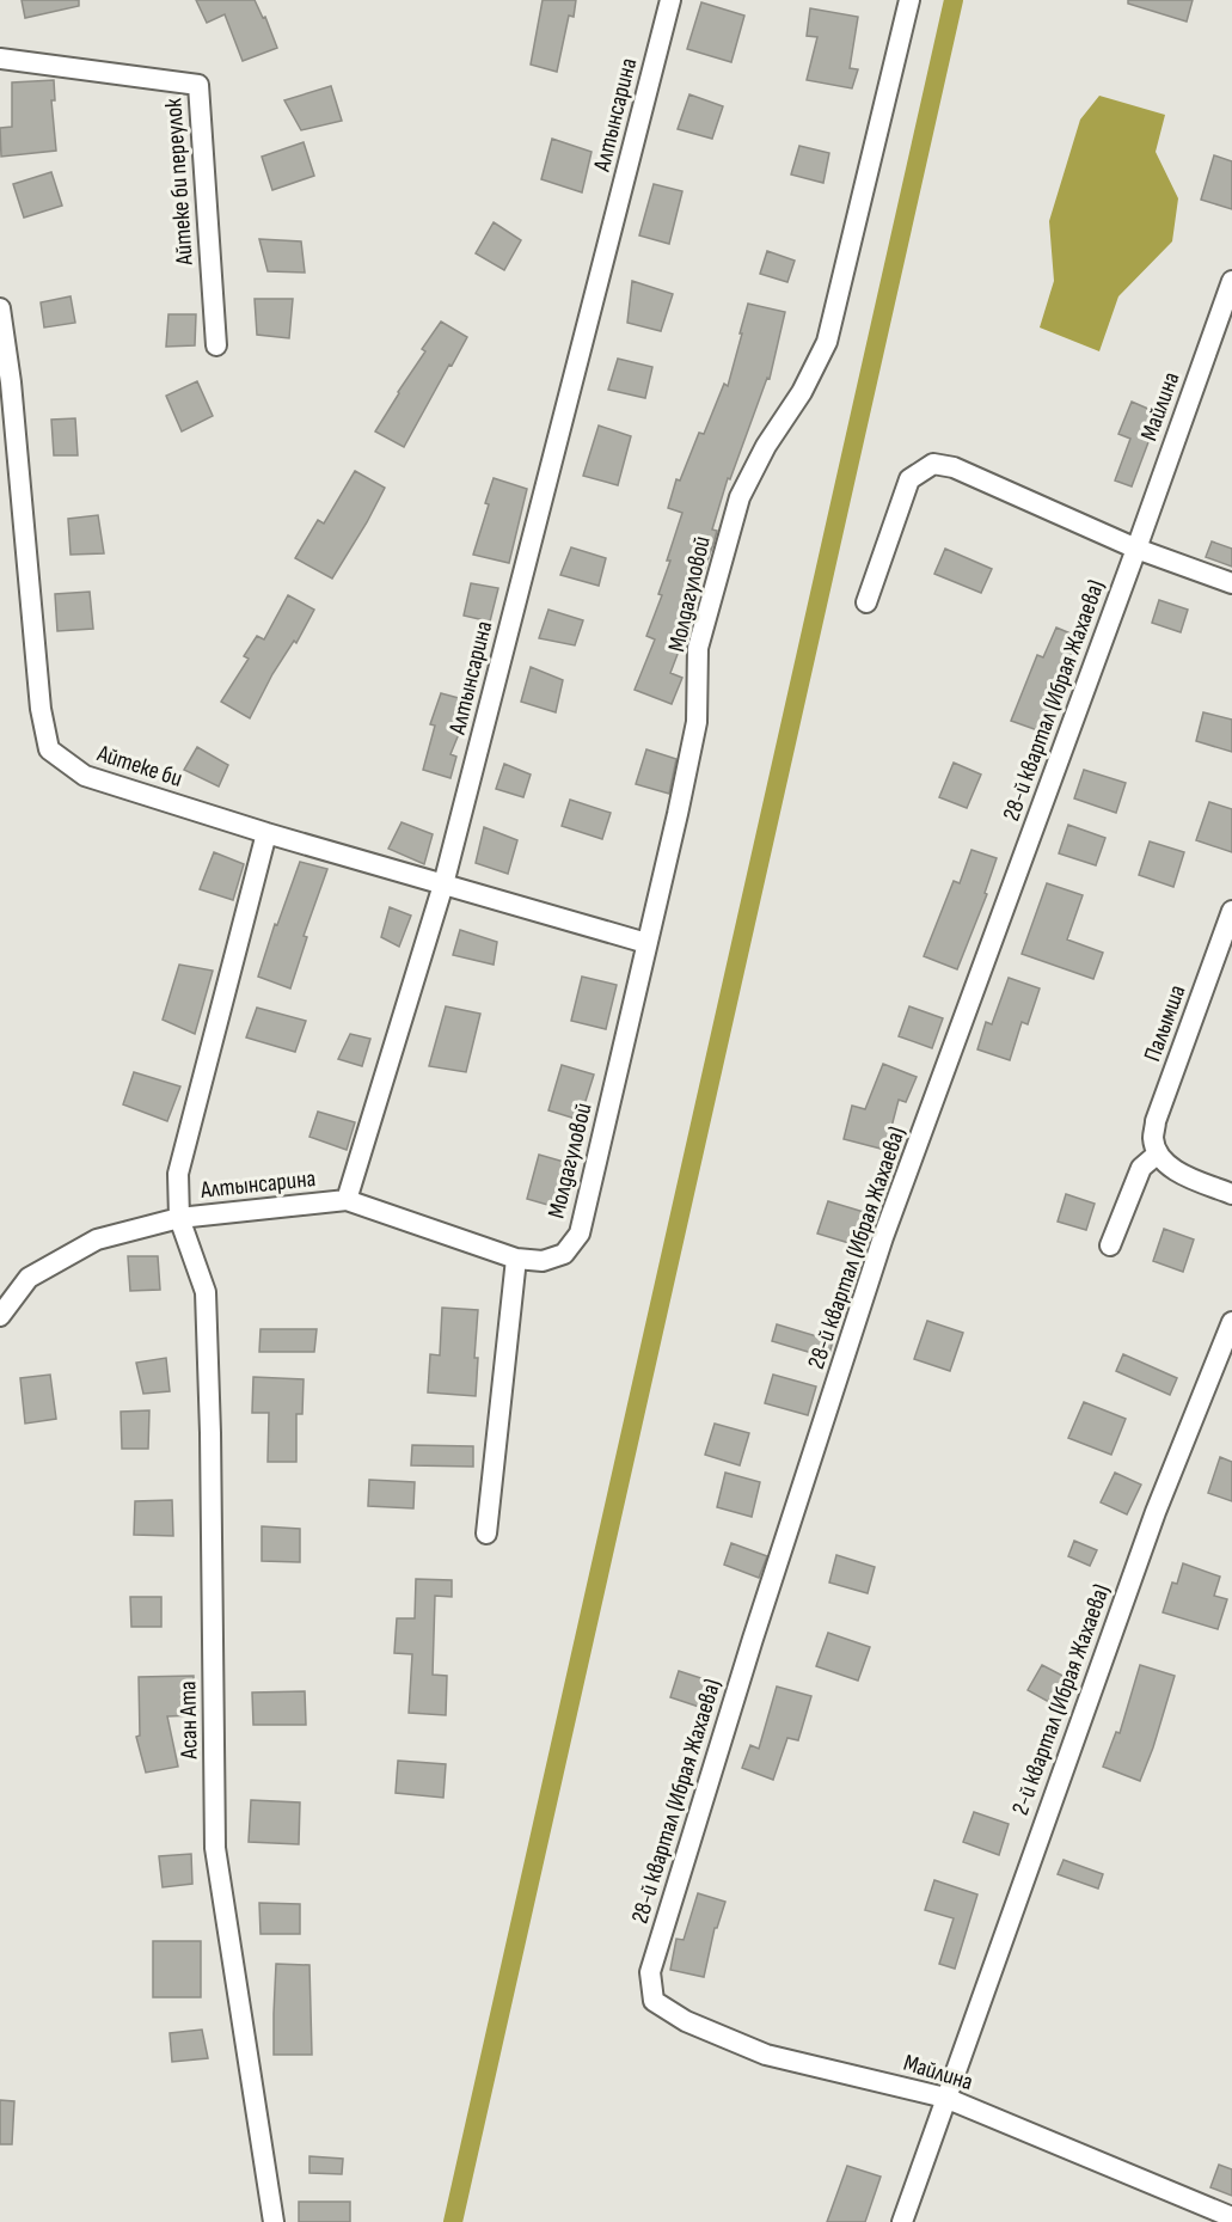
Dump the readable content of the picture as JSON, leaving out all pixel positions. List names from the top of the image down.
{
  "streets": {
    "street": [
      "Алтынсарина",
      "Айтеке би переулок",
      "Майлина",
      "Молдагуловой",
      "28-й квартал (Ибрая Жахаева)",
      "Айтеке би",
      "Палымша",
      "2-й квартал (Ибрая Жахаева)",
      "Асан Ата"
    ]
  },
  "crossings": [
    ["Алтынсарина", "Молдагуловой"],
    ["Алтынсарина", "Айтеке би"],
    ["Алтынсарина", "Асан Ата"],
    ["Майлина", "28-й квартал (Ибрая Жахаева)"],
    ["Майлина", "2-й квартал (Ибрая Жахаева)"],
    ["Молдагуловой", "Айтеке би"]
  ]
}
